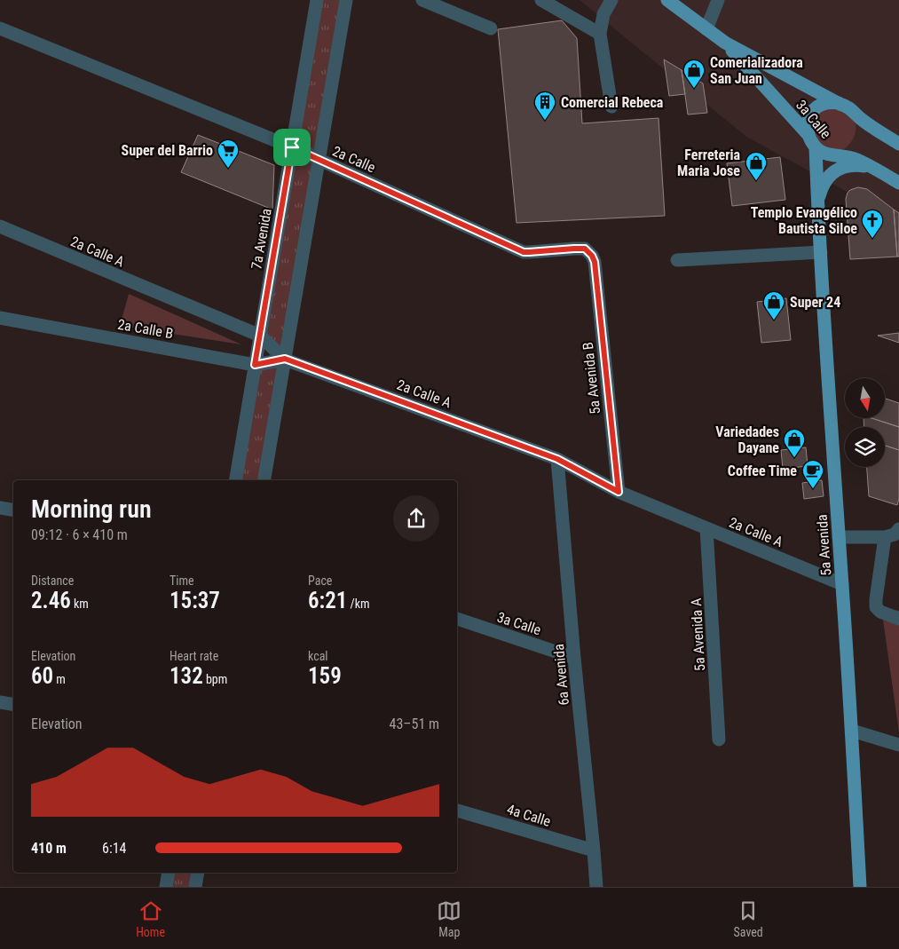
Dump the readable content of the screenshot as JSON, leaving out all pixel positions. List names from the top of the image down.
{
  "streets": {
    "main road": ["3a Calle", "5a Avenida"],
    "street": [
      "2a Calle",
      "7a Avenida",
      "2a Calle A",
      "2a Calle B",
      "5a Avenida B",
      "5a Avenida A",
      "6a Avenida",
      "4a Calle"
    ]
  },
  "crossings": [
    ["3a Calle", "5a Avenida"],
    ["3a Calle", "6a Avenida"],
    ["2a Calle", "7a Avenida"],
    ["2a Calle", "5a Avenida B"],
    ["7a Avenida", "2a Calle A"],
    ["7a Avenida", "2a Calle B"],
    ["2a Calle A", "2a Calle B"],
    ["2a Calle A", "5a Avenida B"],
    ["2a Calle A", "5a Avenida"],
    ["2a Calle A", "5a Avenida A"],
    ["2a Calle A", "6a Avenida"],
    ["6a Avenida", "4a Calle"]
  ],
  "places": {
    "shop": [
      "Comerializadora San Juan",
      "Ferreteria Maria Jose",
      "Super 24",
      "Variedades Dayane"
    ],
    "building": ["Comercial Rebeca"],
    "supermarket": ["Super del Barrio"],
    "church": ["Templo Evangélico Bautista Siloe"],
    "cafe": ["Coffee Time"]
  },
  "north": "bottom",
  "page": {
    "heading": ["Morning run", "09:12 · 6 × 410 m"],
    "stats": [
      ["Distance", "2.46 km"],
      ["Time", "15:37"],
      ["Pace", "6:21 /km"],
      ["Elevation", "60 m"],
      ["Heart rate", "132 bpm"],
      ["kcal", "159"]
    ],
    "chart": ["Elevation", "43–51 m"],
    "list": [
      {
        "name": "410 m",
        "note": "6:14"
      }
    ],
    "tabs": ["Home", "Map", "Saved"]
  }
}
